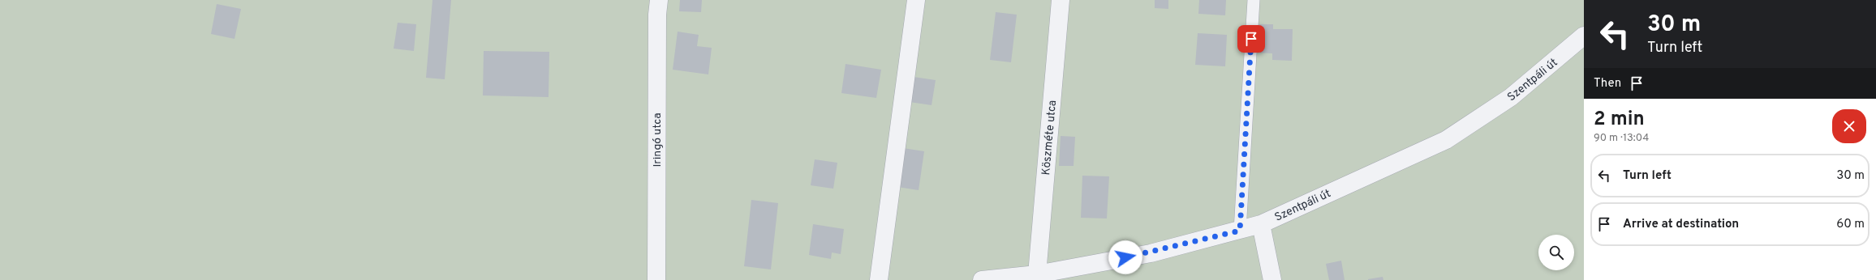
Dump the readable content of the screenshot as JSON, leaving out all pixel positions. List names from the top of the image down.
{
  "streets": {
    "street": ["Szentpáli út", "Köszméte utca", "Iringó utca"]
  },
  "crossings": [
    ["Szentpáli út", "Köszméte utca"]
  ],
  "page": {
    "turn": ["30 m", "Turn left"],
    "then": "Then",
    "heading": ["2 min", "90 m · 13:04"],
    "list": [
      {
        "name": "Turn left",
        "value": "30 m"
      },
      {
        "name": "Arrive at destination",
        "value": "60 m"
      }
    ]
  }
}
